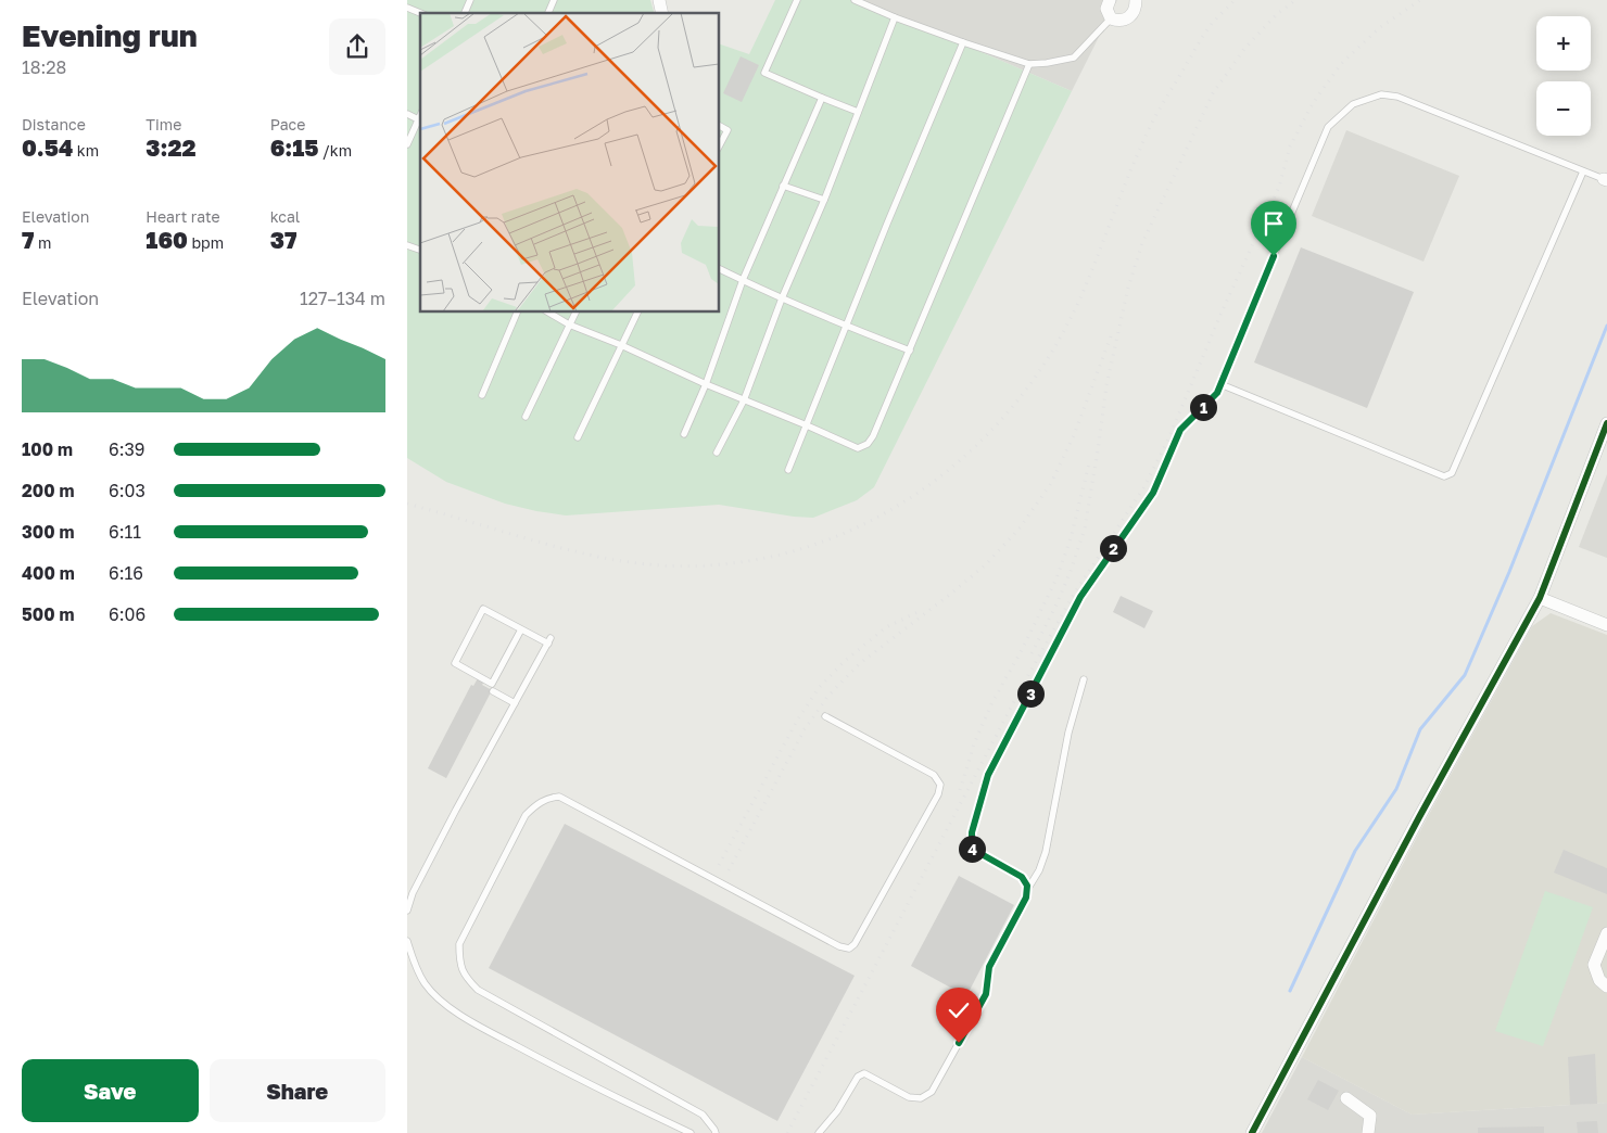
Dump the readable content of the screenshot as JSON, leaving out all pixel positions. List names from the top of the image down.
{
  "page": {
    "heading": ["Evening run", "18:28"],
    "map_buttons": ["+", "−"],
    "stats": [
      ["Distance", "0.54 km"],
      ["Time", "3:22"],
      ["Pace", "6:15 /km"],
      ["Elevation", "7 m"],
      ["Heart rate", "160 bpm"],
      ["kcal", "37"]
    ],
    "chart": ["Elevation", "127–134 m"],
    "pins": [
      "1",
      "2",
      "3",
      "4"
    ],
    "list": [
      {
        "name": "100 m",
        "note": "6:39"
      },
      {
        "name": "200 m",
        "note": "6:03"
      },
      {
        "name": "300 m",
        "note": "6:11"
      },
      {
        "name": "400 m",
        "note": "6:16"
      },
      {
        "name": "500 m",
        "note": "6:06"
      }
    ],
    "buttons": ["Save", "Share"]
  }
}
